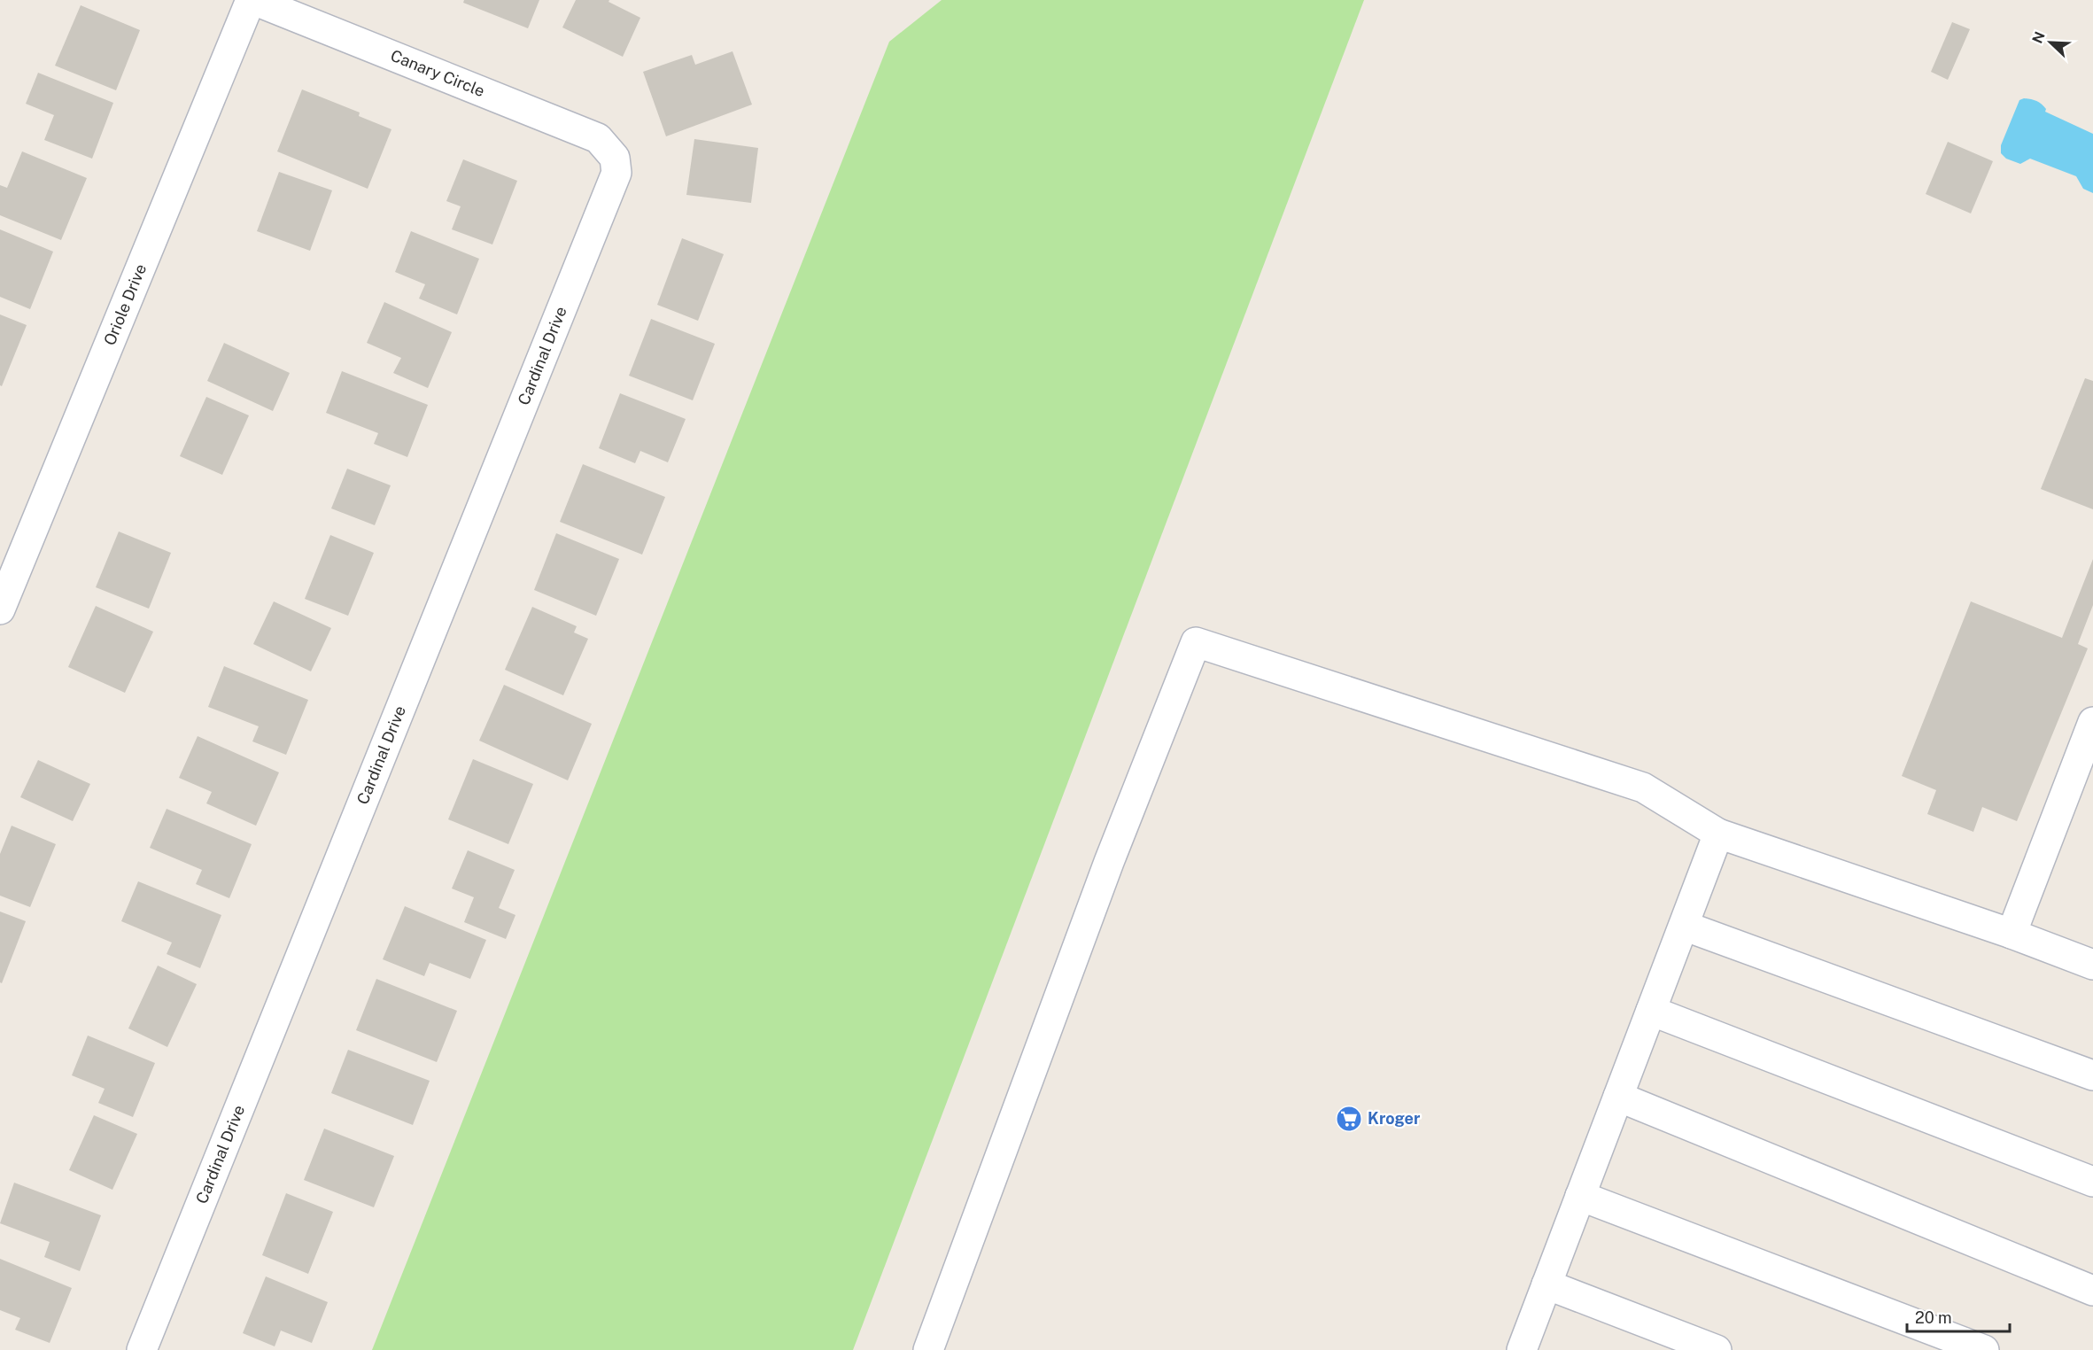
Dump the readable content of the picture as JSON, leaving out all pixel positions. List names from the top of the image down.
{
  "streets": {
    "street": ["Canary Circle", "Oriole Drive", "Cardinal Drive"]
  },
  "crossings": [
    ["Canary Circle", "Oriole Drive"],
    ["Canary Circle", "Cardinal Drive"]
  ],
  "places": {
    "supermarket": ["Kroger"]
  },
  "scale_bar": "20 m",
  "north": "top left"
}
